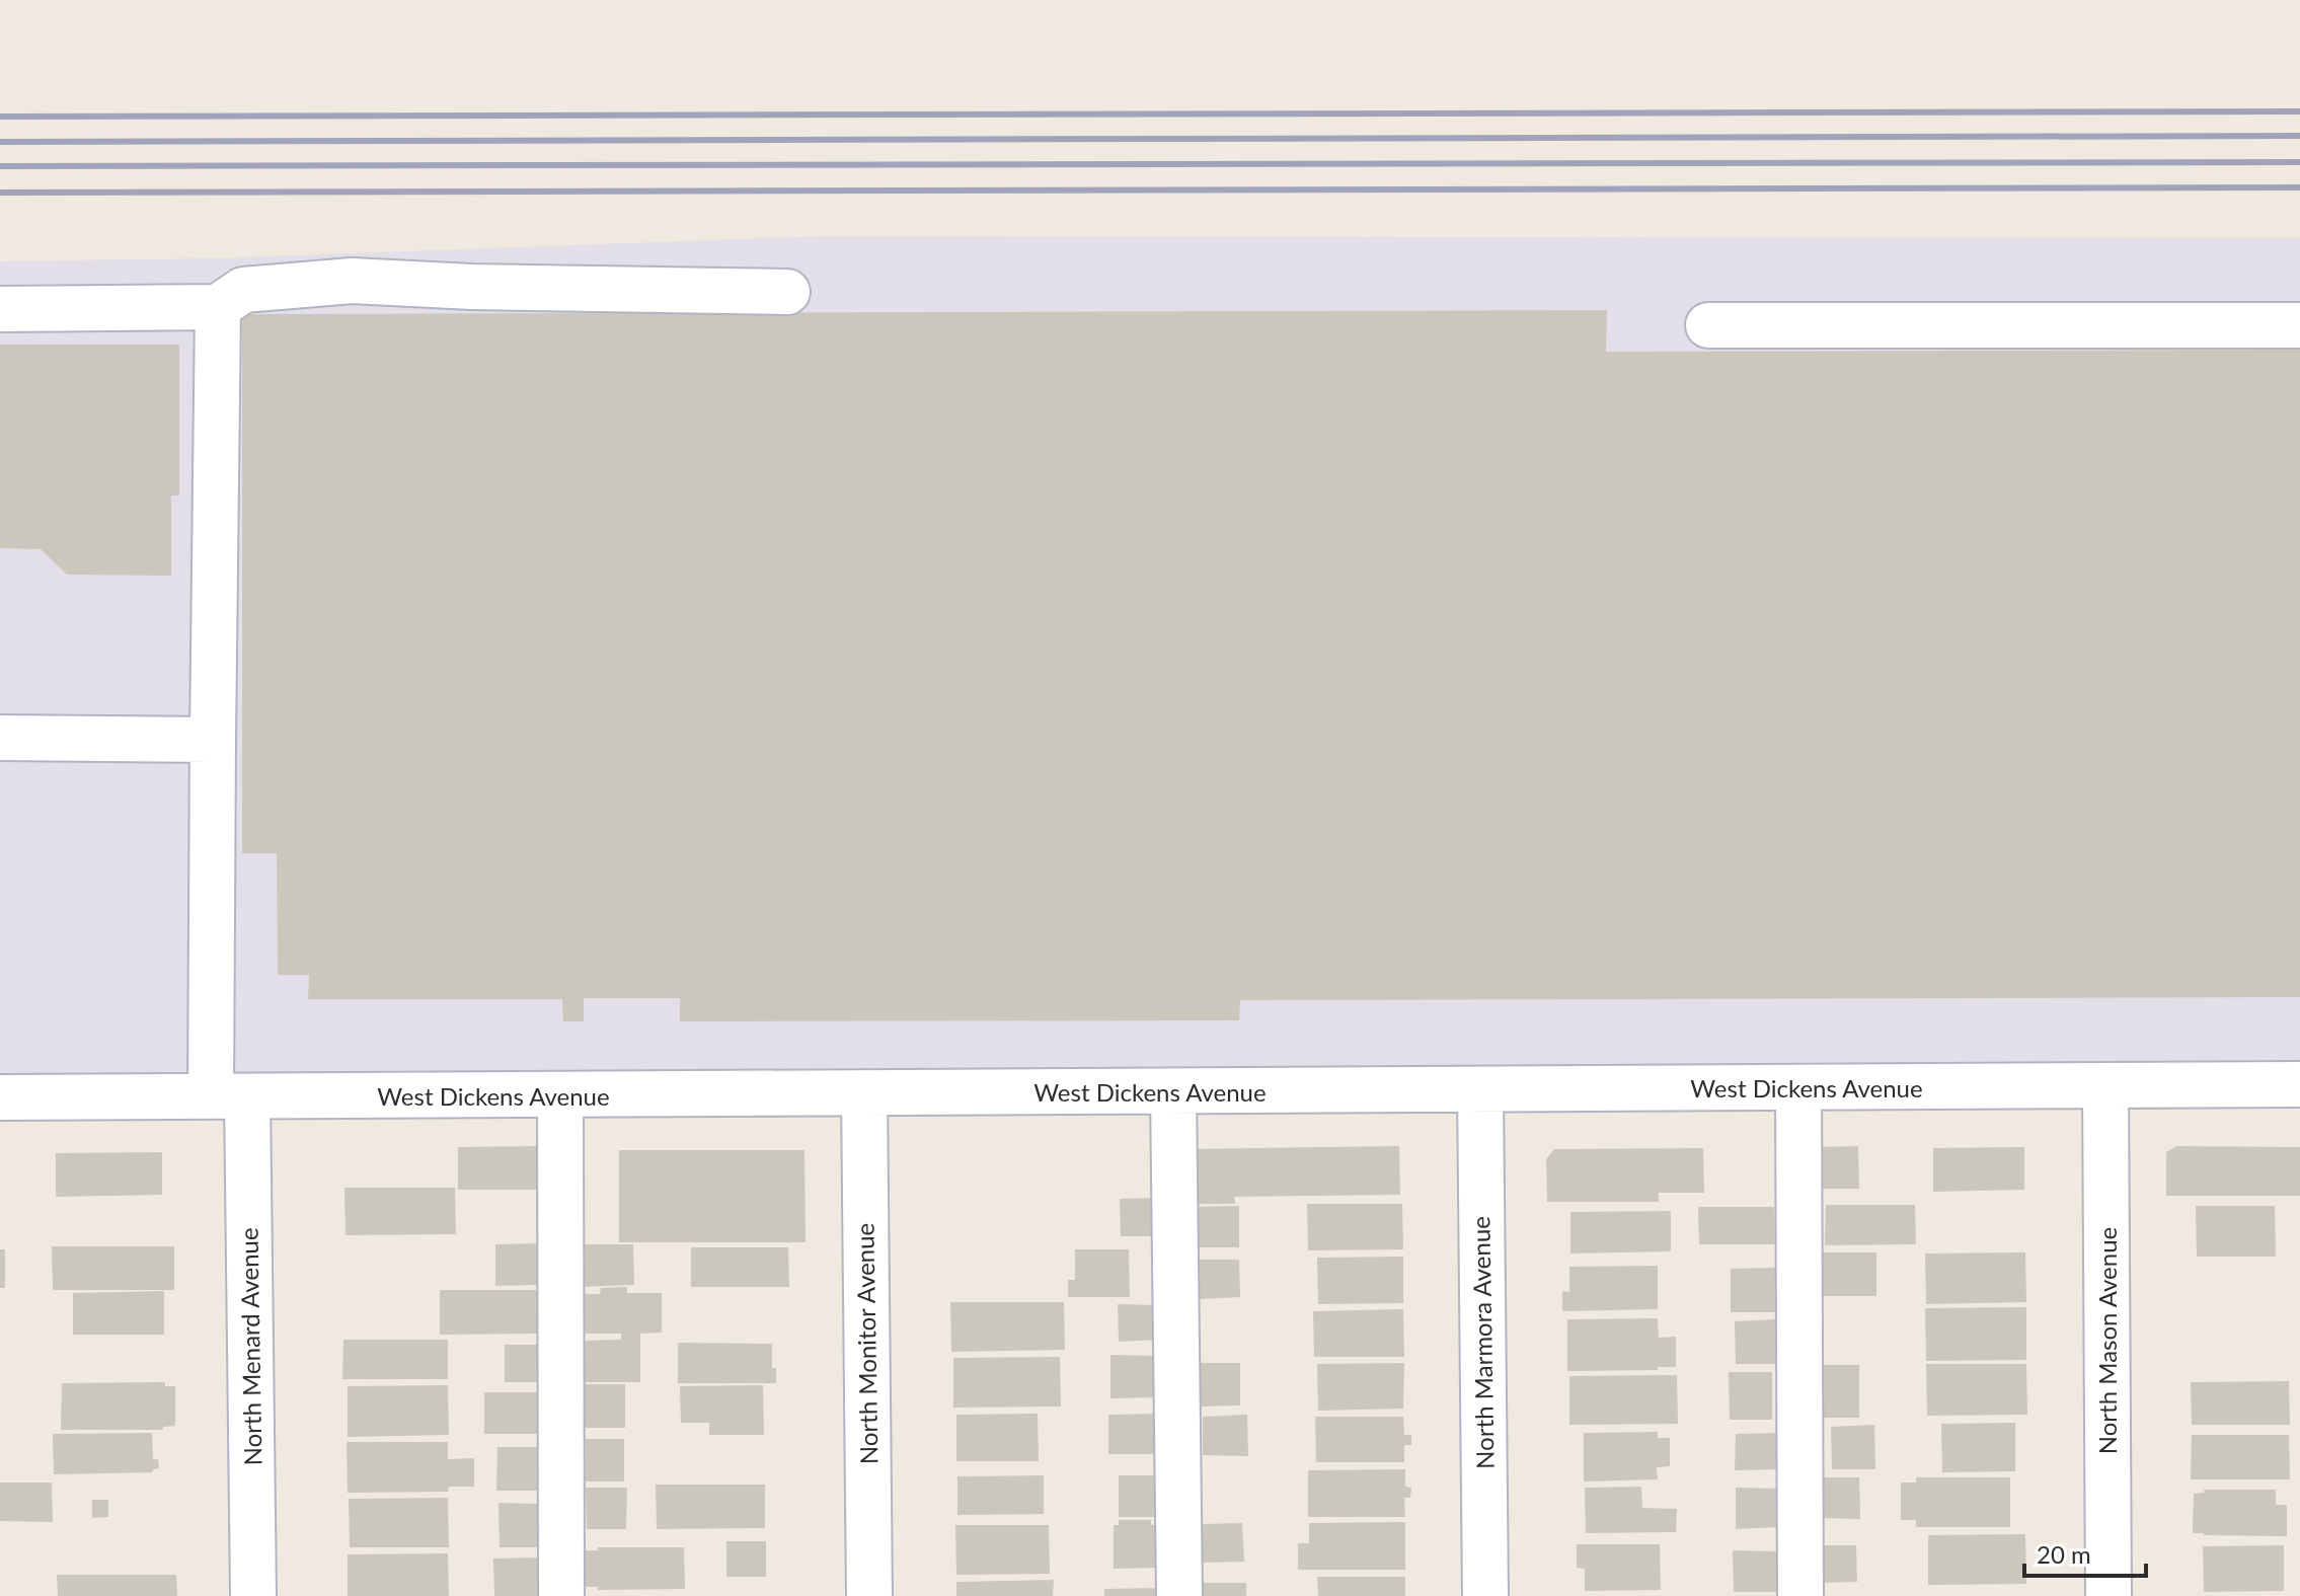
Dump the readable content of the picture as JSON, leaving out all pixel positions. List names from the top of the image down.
{
  "streets": {
    "street": [
      "West Dickens Avenue",
      "North Mason Avenue",
      "North Marmora Avenue",
      "North Monitor Avenue",
      "North Menard Avenue"
    ]
  },
  "crossings": [
    ["West Dickens Avenue", "North Mason Avenue"],
    ["West Dickens Avenue", "North Marmora Avenue"],
    ["West Dickens Avenue", "North Monitor Avenue"],
    ["West Dickens Avenue", "North Menard Avenue"]
  ],
  "scale_bar": "20 m"
}
